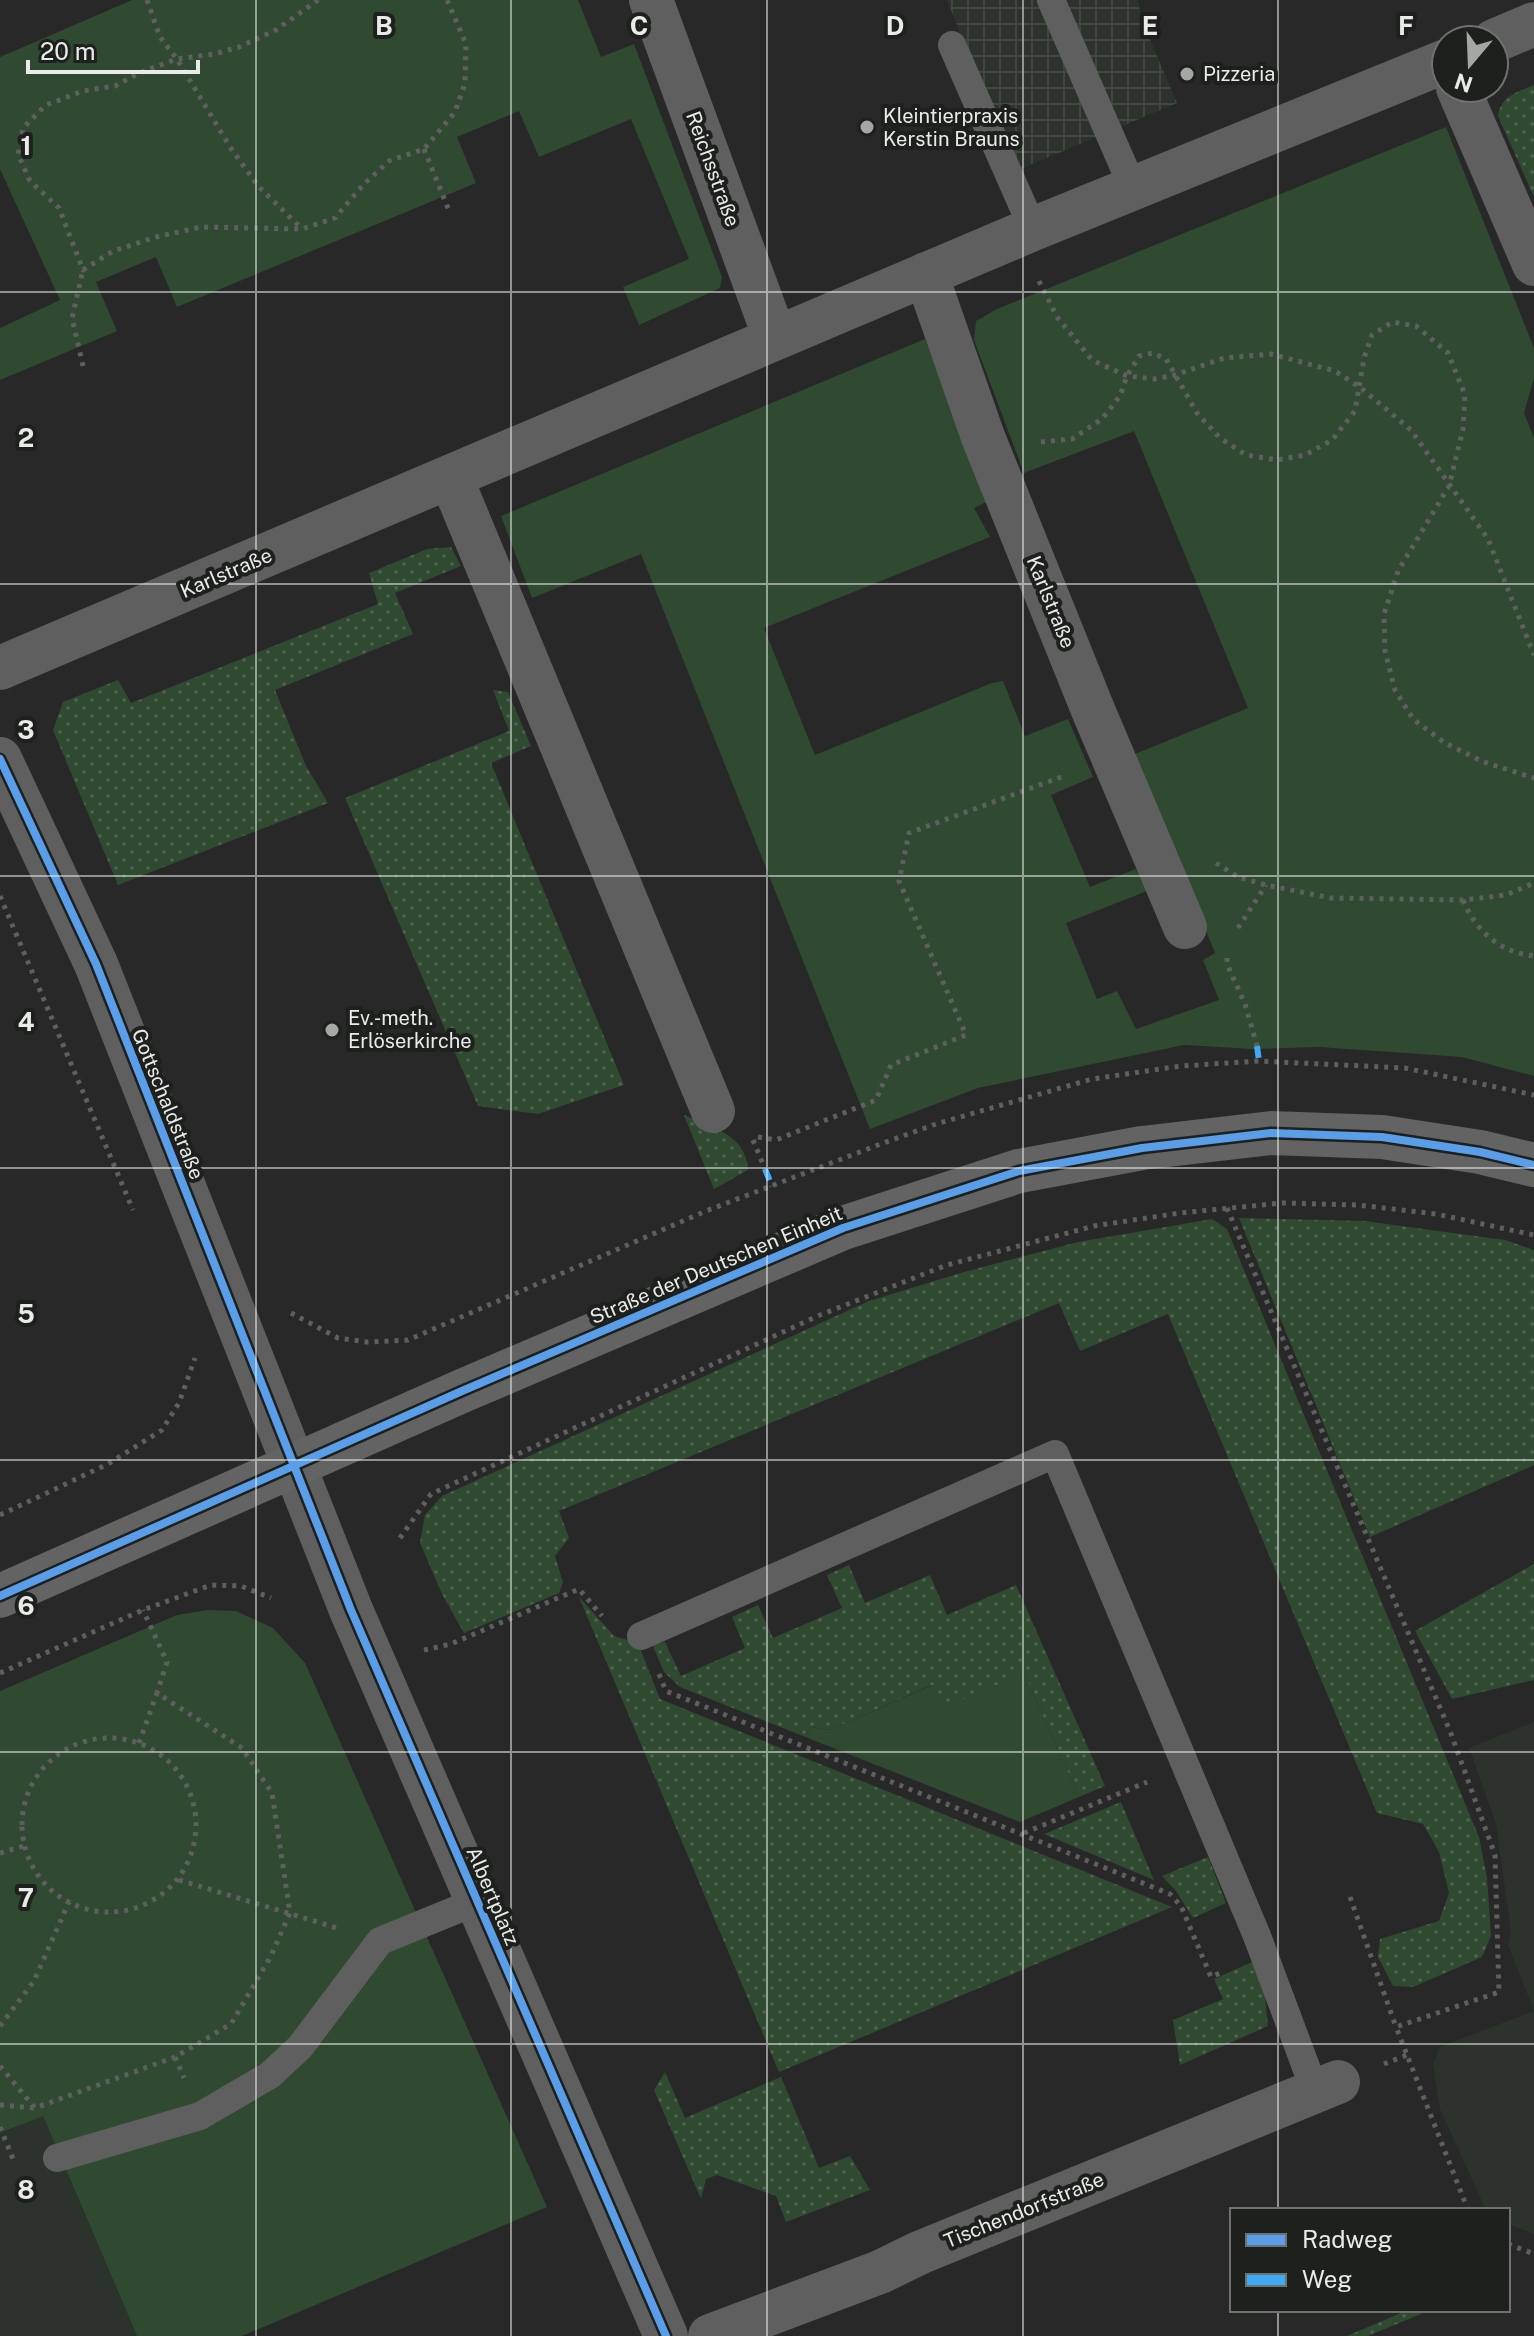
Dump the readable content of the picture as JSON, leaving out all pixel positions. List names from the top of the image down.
{
  "streets": {
    "street": [
      "Reichsstraße",
      "Karlstraße",
      "Gottschaldstraße",
      "Straße der Deutschen Einheit",
      "Albertplatz",
      "Tischendorfstraße"
    ]
  },
  "crossings": [
    ["Reichsstraße", "Karlstraße"],
    ["Gottschaldstraße", "Straße der Deutschen Einheit"],
    ["Gottschaldstraße", "Albertplatz"],
    ["Straße der Deutschen Einheit", "Albertplatz"]
  ],
  "places": ["Pizzeria", "Kleintierpraxis Kerstin Brauns", "Ev.-meth. Erlöserkirche"],
  "legend": ["Radweg", "Weg"],
  "scale_bar": "20 m",
  "north": "bottom",
  "grid": {
    "columns": [
      "B",
      "C",
      "D",
      "E",
      "F"
    ],
    "rows": [
      "1",
      "2",
      "3",
      "4",
      "5",
      "6",
      "7",
      "8"
    ]
  }
}
